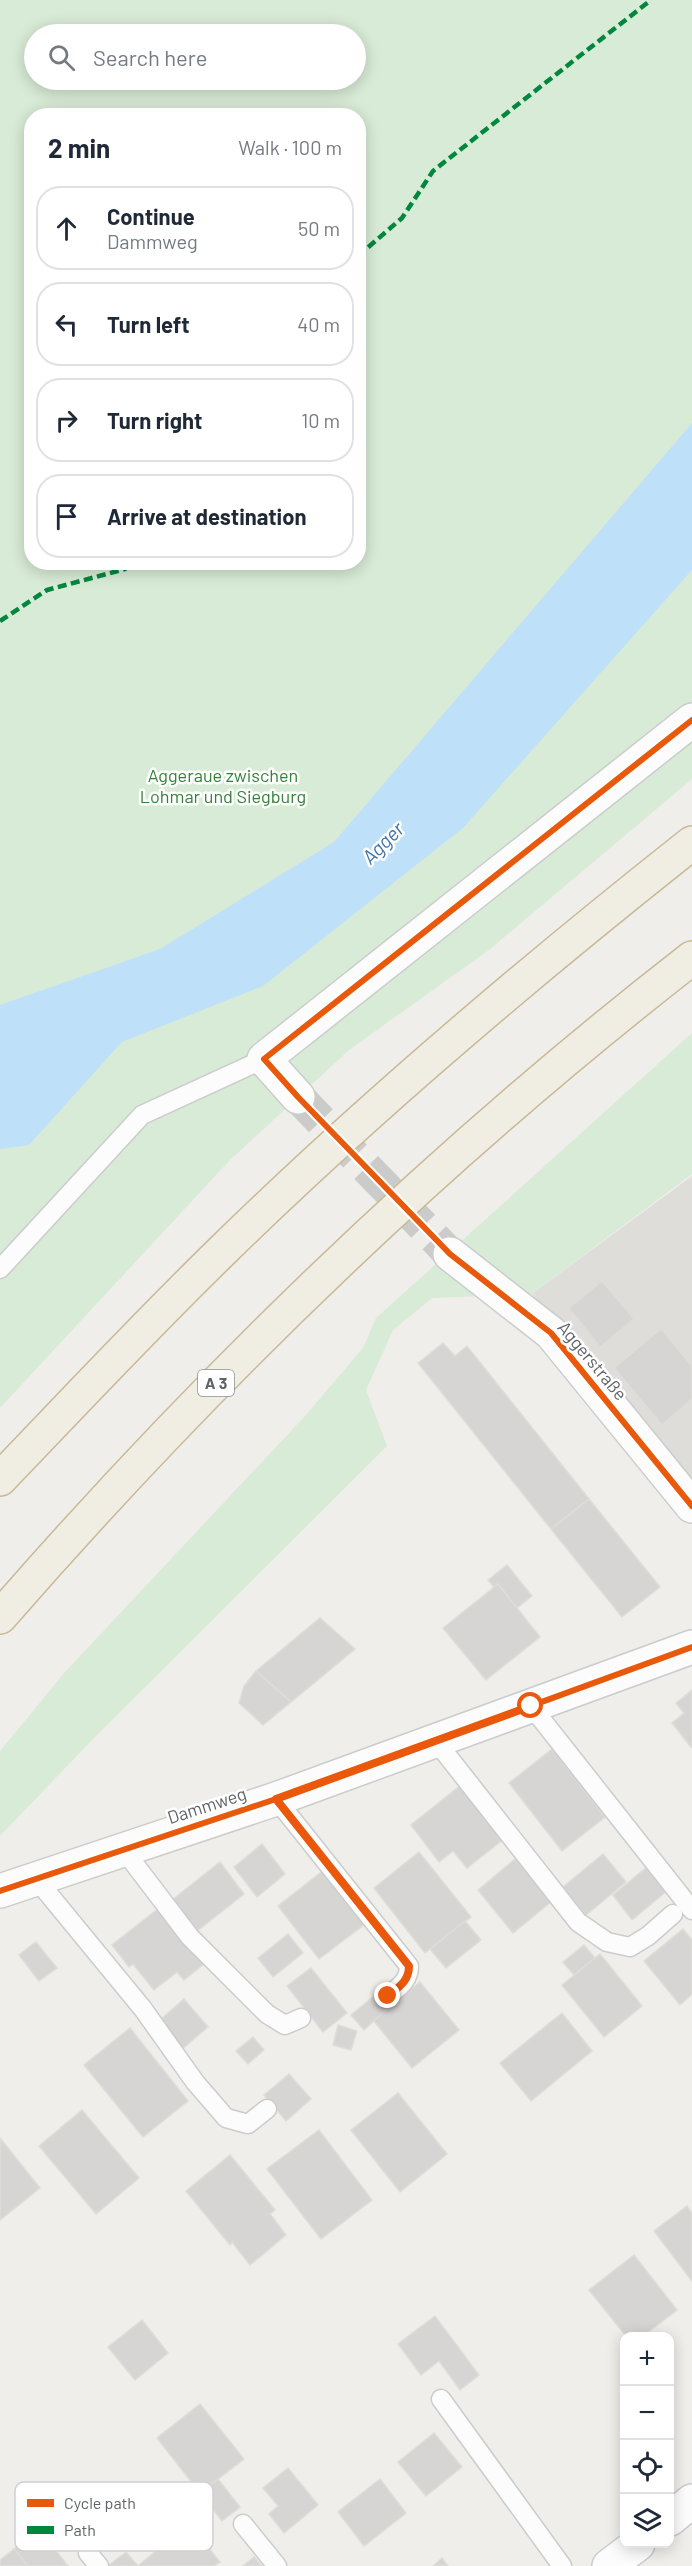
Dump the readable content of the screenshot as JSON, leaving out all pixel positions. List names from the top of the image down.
{
  "streets": {
    "highway": ["A 3"],
    "street": ["Aggerstraße", "Dammweg"]
  },
  "water": ["Agger"],
  "parks": ["Aggeraue zwischen Lohmar und Siegburg"],
  "legend": ["Cycle path", "Path"],
  "page": {
    "search": "Search here",
    "heading": ["2 min", "Walk · 100 m"],
    "list": [
      ["Continue", "Dammweg", "50 m"],
      ["Turn left", "40 m"],
      ["Turn right", "10 m"],
      "Arrive at destination"
    ],
    "map_buttons": ["+", "−"]
  }
}
